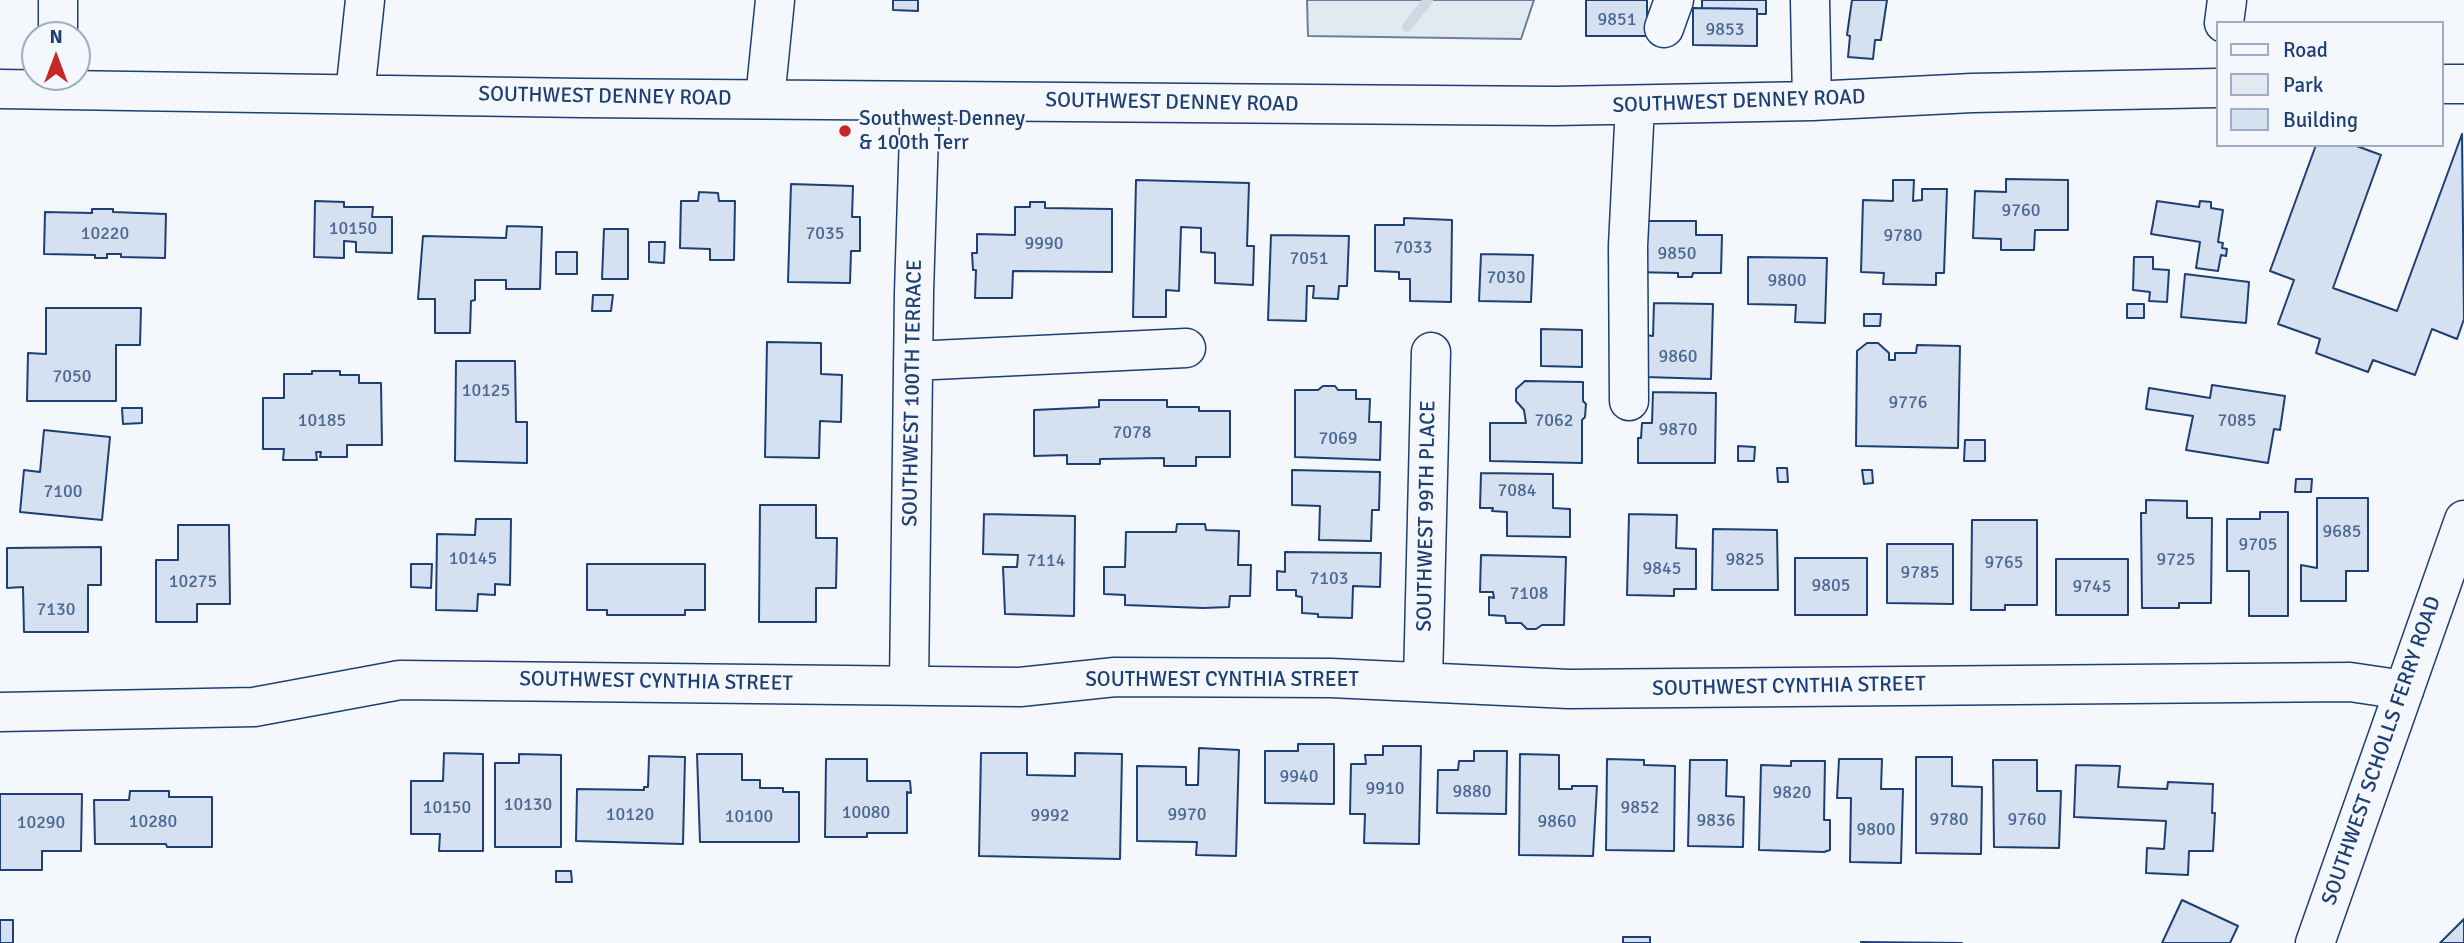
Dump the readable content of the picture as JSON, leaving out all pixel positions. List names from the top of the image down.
{
  "streets": {
    "street": [
      "SOUTHWEST DENNEY ROAD",
      "SOUTHWEST 100TH TERRACE",
      "SOUTHWEST 99TH PLACE",
      "SOUTHWEST CYNTHIA STREET",
      "SOUTHWEST SCHOLLS FERRY ROAD"
    ]
  },
  "crossings": [
    ["SOUTHWEST DENNEY ROAD", "SOUTHWEST 100TH TERRACE"],
    ["SOUTHWEST 100TH TERRACE", "SOUTHWEST CYNTHIA STREET"],
    ["SOUTHWEST 99TH PLACE", "SOUTHWEST CYNTHIA STREET"],
    ["SOUTHWEST CYNTHIA STREET", "SOUTHWEST SCHOLLS FERRY ROAD"]
  ],
  "places": ["Southwest Denney & 100th Terr"],
  "house_numbers": [
    "9851",
    "9853",
    "9760",
    "10150",
    "10220",
    "7035",
    "9780",
    "9990",
    "7033",
    "9850",
    "7051",
    "7030",
    "9800",
    "9860",
    "7050",
    "10125",
    "9776",
    "10185",
    "7062",
    "7085",
    "9870",
    "7078",
    "7069",
    "7084",
    "7100",
    "9685",
    "9705",
    "10145",
    "9825",
    "9725",
    "7114",
    "9765",
    "9845",
    "9785",
    "7103",
    "10275",
    "9805",
    "9745",
    "7108",
    "7130",
    "9940",
    "9910",
    "9880",
    "9820",
    "10130",
    "10150",
    "9852",
    "10080",
    "10120",
    "9970",
    "9992",
    "10100",
    "9780",
    "9760",
    "9836",
    "10280",
    "9860",
    "10290",
    "9800"
  ],
  "legend": ["Road", "Park", "Building"],
  "north": "top"
}
